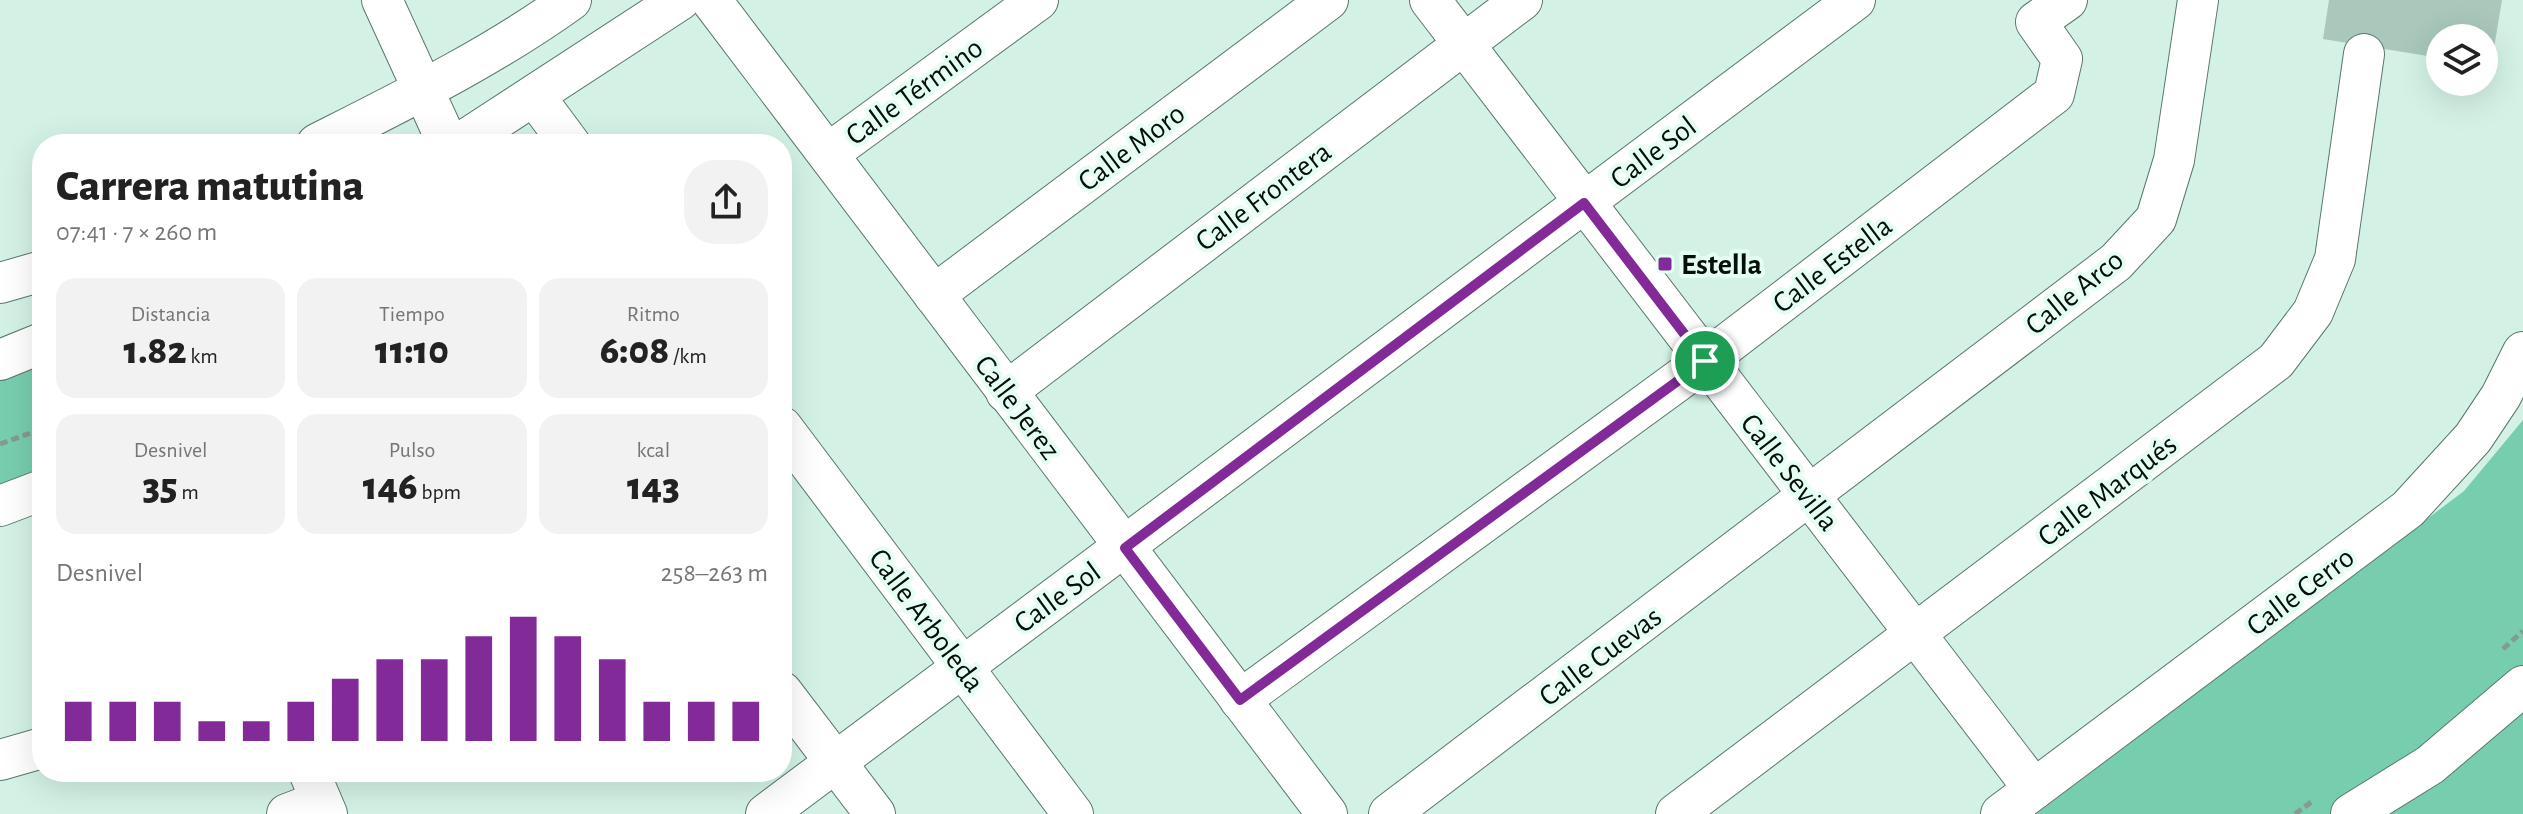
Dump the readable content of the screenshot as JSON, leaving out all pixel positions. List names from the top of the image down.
{
  "streets": {
    "street": [
      "Calle Término",
      "Calle Moro",
      "Calle Sol",
      "Calle Frontera",
      "Calle Estella",
      "Calle Arco",
      "Calle Jerez",
      "Calle Sevilla",
      "Calle Marqués",
      "Calle Cerro",
      "Calle Arboleda",
      "Calle Cuevas"
    ]
  },
  "crossings": [
    ["Calle Término", "Calle Jerez"],
    ["Calle Moro", "Calle Jerez"],
    ["Calle Sol", "Calle Jerez"],
    ["Calle Sol", "Calle Sevilla"],
    ["Calle Sol", "Calle Arboleda"],
    ["Calle Frontera", "Calle Jerez"],
    ["Calle Frontera", "Calle Sevilla"],
    ["Calle Estella", "Calle Jerez"],
    ["Calle Estella", "Calle Sevilla"],
    ["Calle Arco", "Calle Sevilla"],
    ["Calle Arco", "Calle Cuevas"],
    ["Calle Sevilla", "Calle Marqués"],
    ["Calle Sevilla", "Calle Cerro"],
    ["Calle Sevilla", "Calle Cuevas"]
  ],
  "places": {
    "transit": ["Estella"]
  },
  "page": {
    "heading": ["Carrera matutina", "07:41 · 7 × 260 m"],
    "stats": [
      ["Distancia", "1.82 km"],
      ["Tiempo", "11:10"],
      ["Ritmo", "6:08 /km"],
      ["Desnivel", "35 m"],
      ["Pulso", "146 bpm"],
      ["kcal", "143"]
    ],
    "chart": ["Desnivel", "258–263 m"]
  }
}
